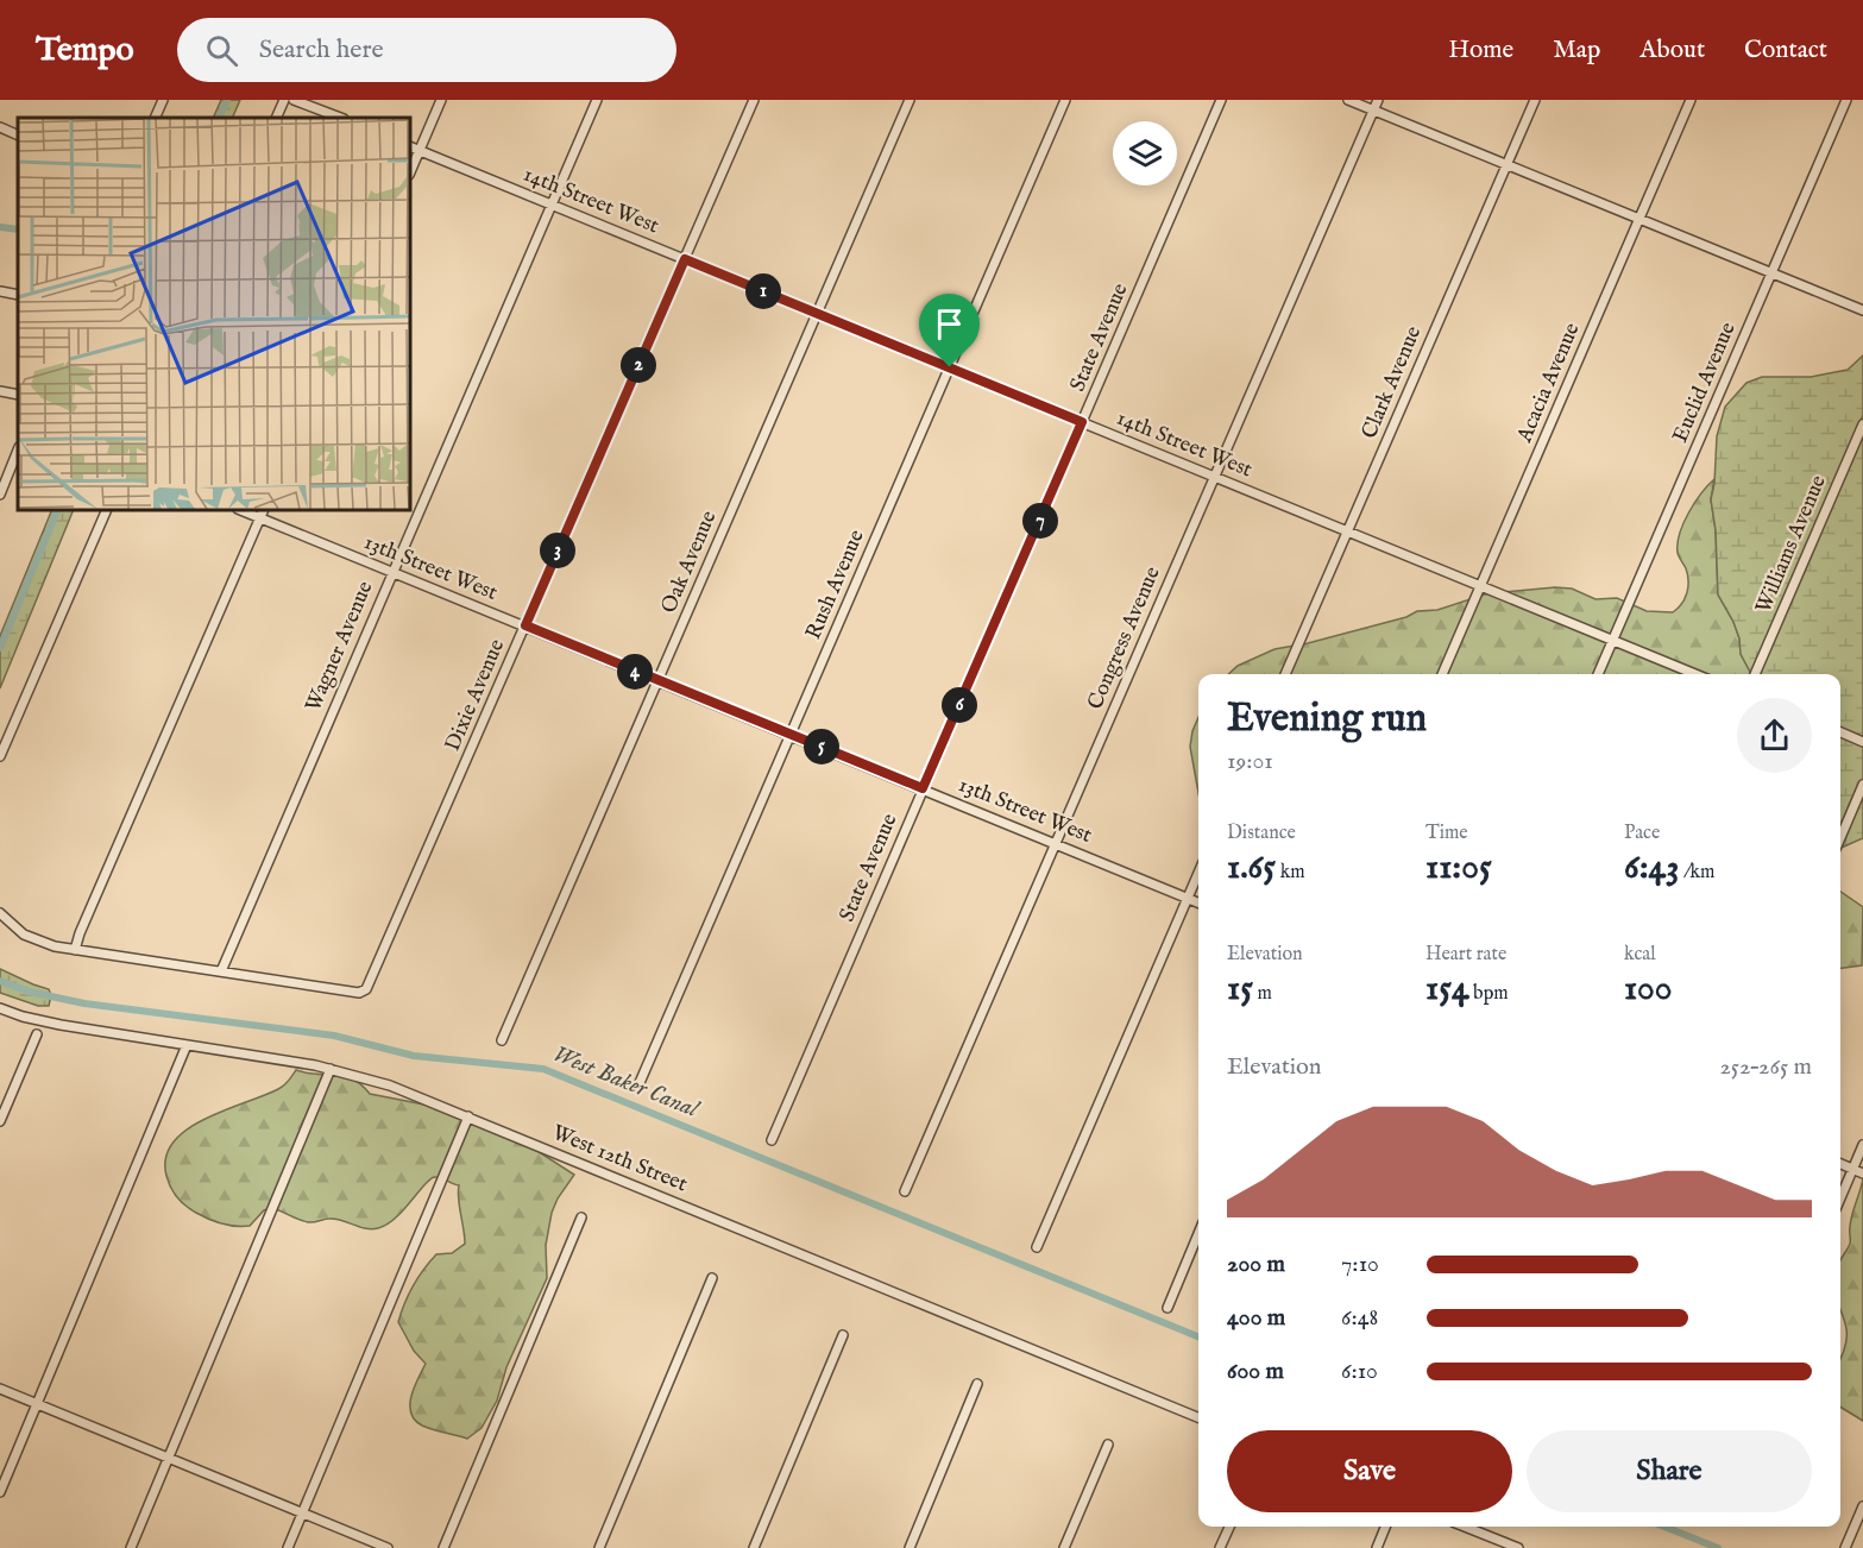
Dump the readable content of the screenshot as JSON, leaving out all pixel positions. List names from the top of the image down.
{
  "streets": {
    "street": [
      "14th Street West",
      "State Avenue",
      "Clark Avenue",
      "Acacia Avenue",
      "Euclid Avenue",
      "Williams Avenue",
      "Oak Avenue",
      "13th Street West",
      "Rush Avenue",
      "Congress Avenue",
      "Wagner Avenue",
      "Dixie Avenue",
      "West 12th Street"
    ]
  },
  "crossings": [
    ["14th Street West", "State Avenue"],
    ["14th Street West", "Clark Avenue"],
    ["14th Street West", "Acacia Avenue"],
    ["14th Street West", "Euclid Avenue"],
    ["14th Street West", "Oak Avenue"],
    ["14th Street West", "Rush Avenue"],
    ["14th Street West", "Congress Avenue"],
    ["14th Street West", "Wagner Avenue"],
    ["14th Street West", "Dixie Avenue"],
    ["State Avenue", "13th Street West"],
    ["Oak Avenue", "13th Street West"],
    ["13th Street West", "Rush Avenue"],
    ["13th Street West", "Congress Avenue"],
    ["13th Street West", "Wagner Avenue"],
    ["13th Street West", "Dixie Avenue"],
    ["Wagner Avenue", "Dixie Avenue"]
  ],
  "water": ["West Baker Canal"],
  "page": {
    "header": "Tempo",
    "search": "Search here",
    "nav": [
      "Home",
      "Map",
      "About",
      "Contact"
    ],
    "pins": [
      "1",
      "2",
      "7",
      "3",
      "4",
      "6",
      "5"
    ],
    "heading": ["Evening run", "19:01"],
    "stats": [
      ["Distance", "1.65 km"],
      ["Time", "11:05"],
      ["Pace", "6:43 /km"],
      ["Elevation", "15 m"],
      ["Heart rate", "154 bpm"],
      ["kcal", "100"]
    ],
    "chart": ["Elevation", "252–265 m"],
    "list": [
      {
        "name": "200 m",
        "note": "7:10"
      },
      {
        "name": "400 m",
        "note": "6:48"
      },
      {
        "name": "600 m",
        "note": "6:10"
      }
    ],
    "buttons": ["Save", "Share"]
  }
}
